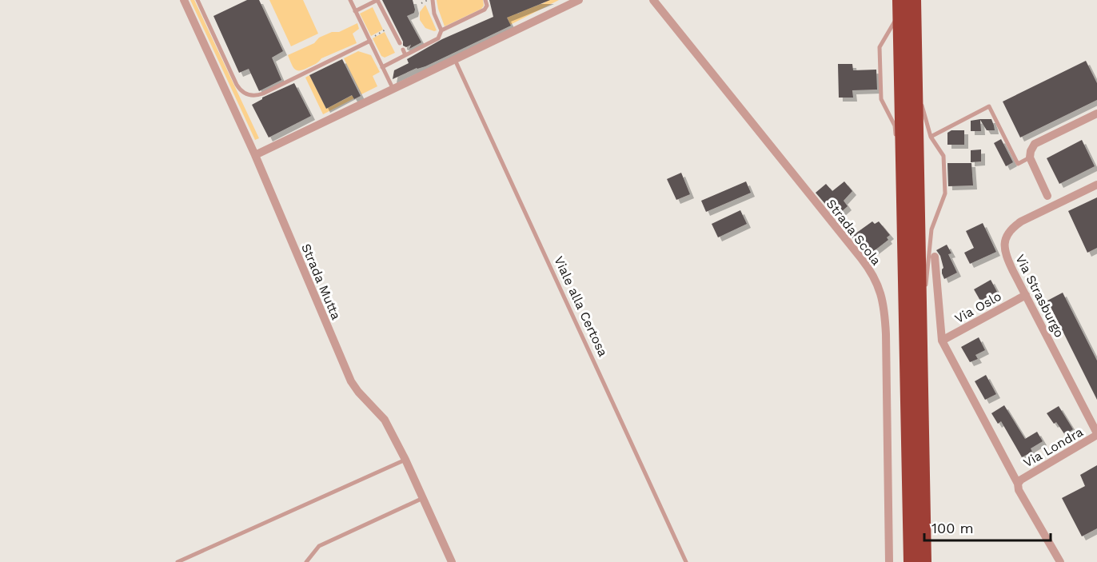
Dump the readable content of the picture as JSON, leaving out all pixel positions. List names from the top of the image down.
{
  "streets": {
    "street": [
      "Strada Scola",
      "Strada Mutta",
      "Via Strasburgo",
      "Via Oslo",
      "Via Londra"
    ],
    "lane": ["Viale alla Certosa"]
  },
  "crossings": [
    ["Via Strasburgo", "Via Oslo"],
    ["Via Strasburgo", "Via Londra"]
  ],
  "scale_bar": "100 m"
}
